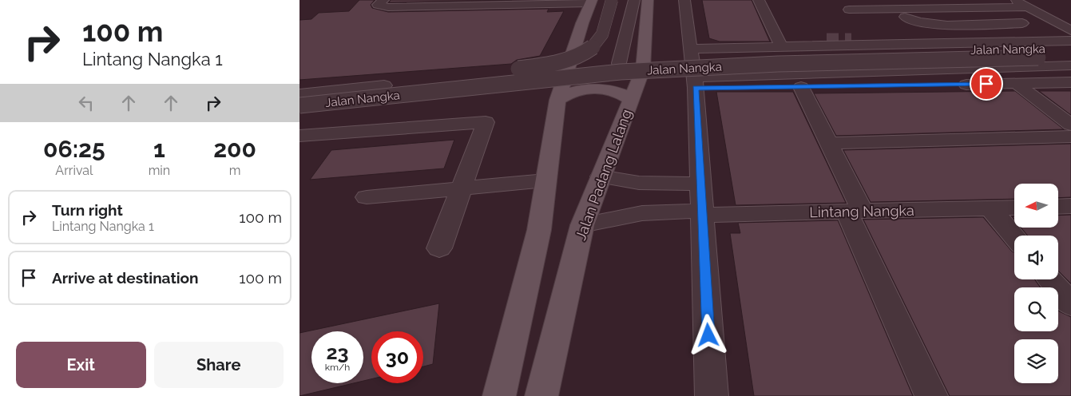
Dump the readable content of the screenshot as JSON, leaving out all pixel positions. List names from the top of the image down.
{
  "streets": {
    "main road": ["Jalan Padang Lalang"],
    "street": ["Jalan Nangka", "Lintang Nangka"]
  },
  "crossings": [
    ["Jalan Padang Lalang", "Lintang Nangka"]
  ],
  "north": "left",
  "page": {
    "turn": ["100 m", "Lintang Nangka 1"],
    "eta": [
      "06:25",
      "Arrival",
      "1",
      "min",
      "200",
      "m"
    ],
    "list": [
      {
        "name": "Turn right",
        "note": "Lintang Nangka 1",
        "value": "100 m"
      },
      {
        "name": "Arrive at destination",
        "value": "100 m"
      }
    ],
    "speed": "23 km/h",
    "limit": "30",
    "buttons": ["Exit", "Share"]
  }
}
